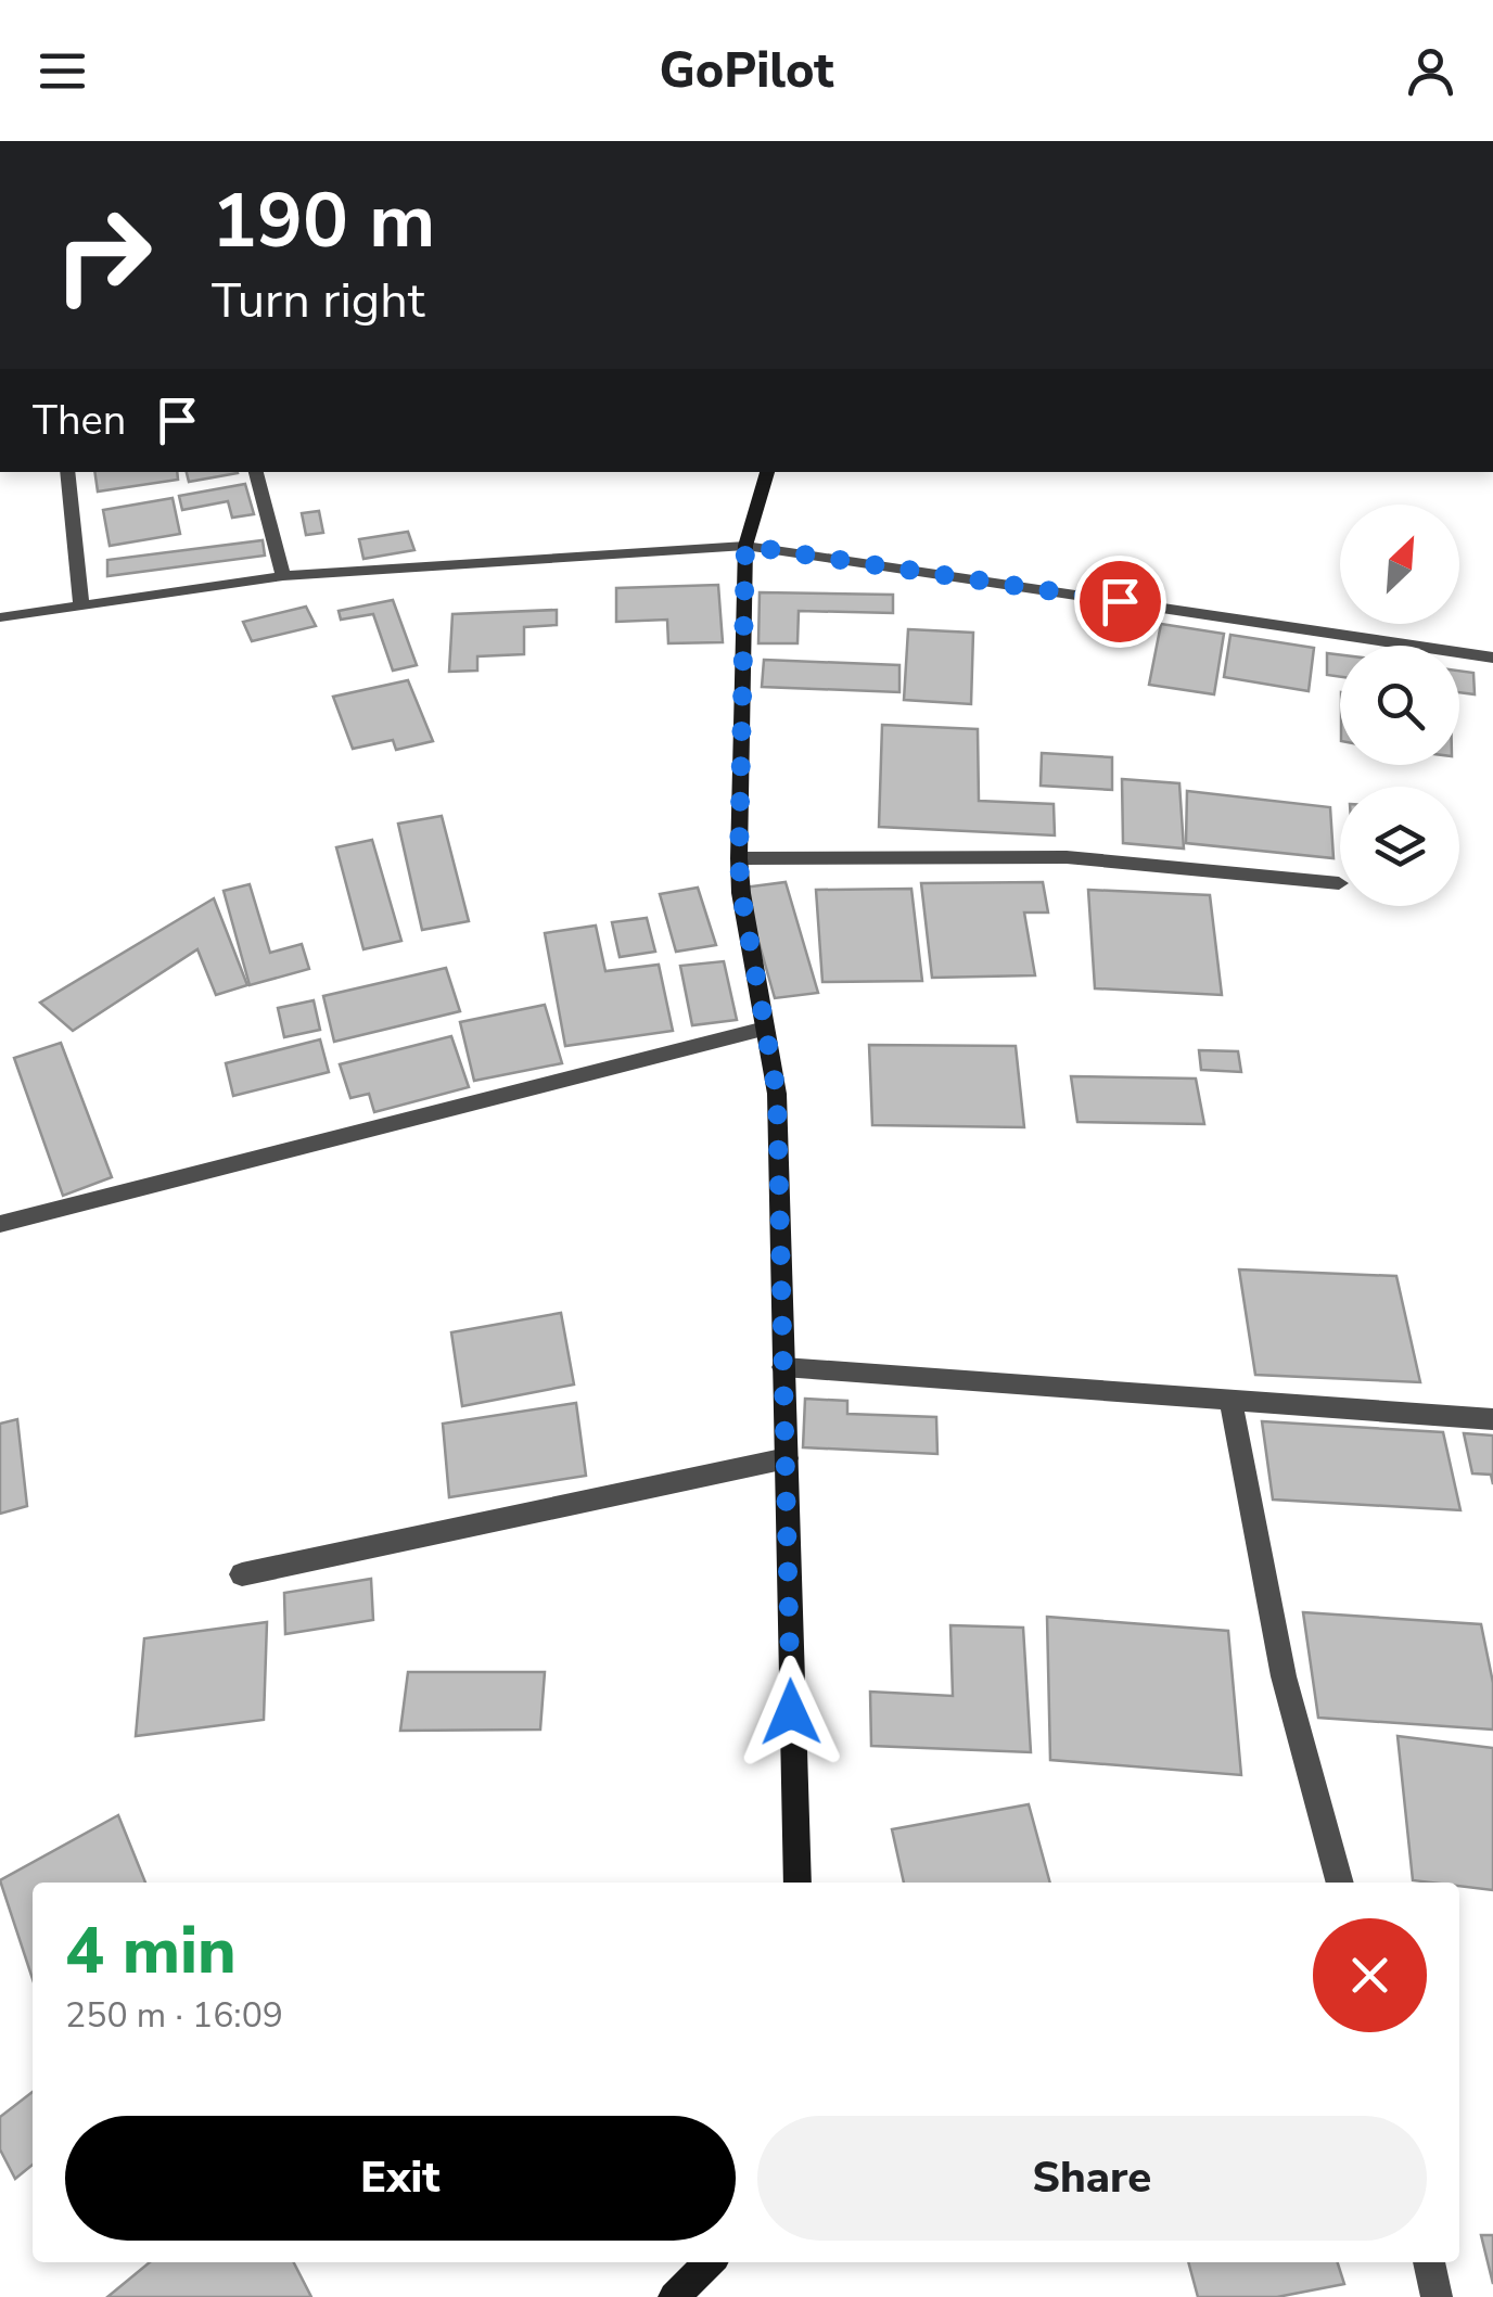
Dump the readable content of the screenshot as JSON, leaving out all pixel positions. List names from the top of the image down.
{
  "north": "top right",
  "page": {
    "header": "GoPilot",
    "turn": ["190 m", "Turn right"],
    "then": "Then",
    "heading": ["4 min", "250 m · 16:09"],
    "buttons": ["Exit", "Share"]
  }
}
